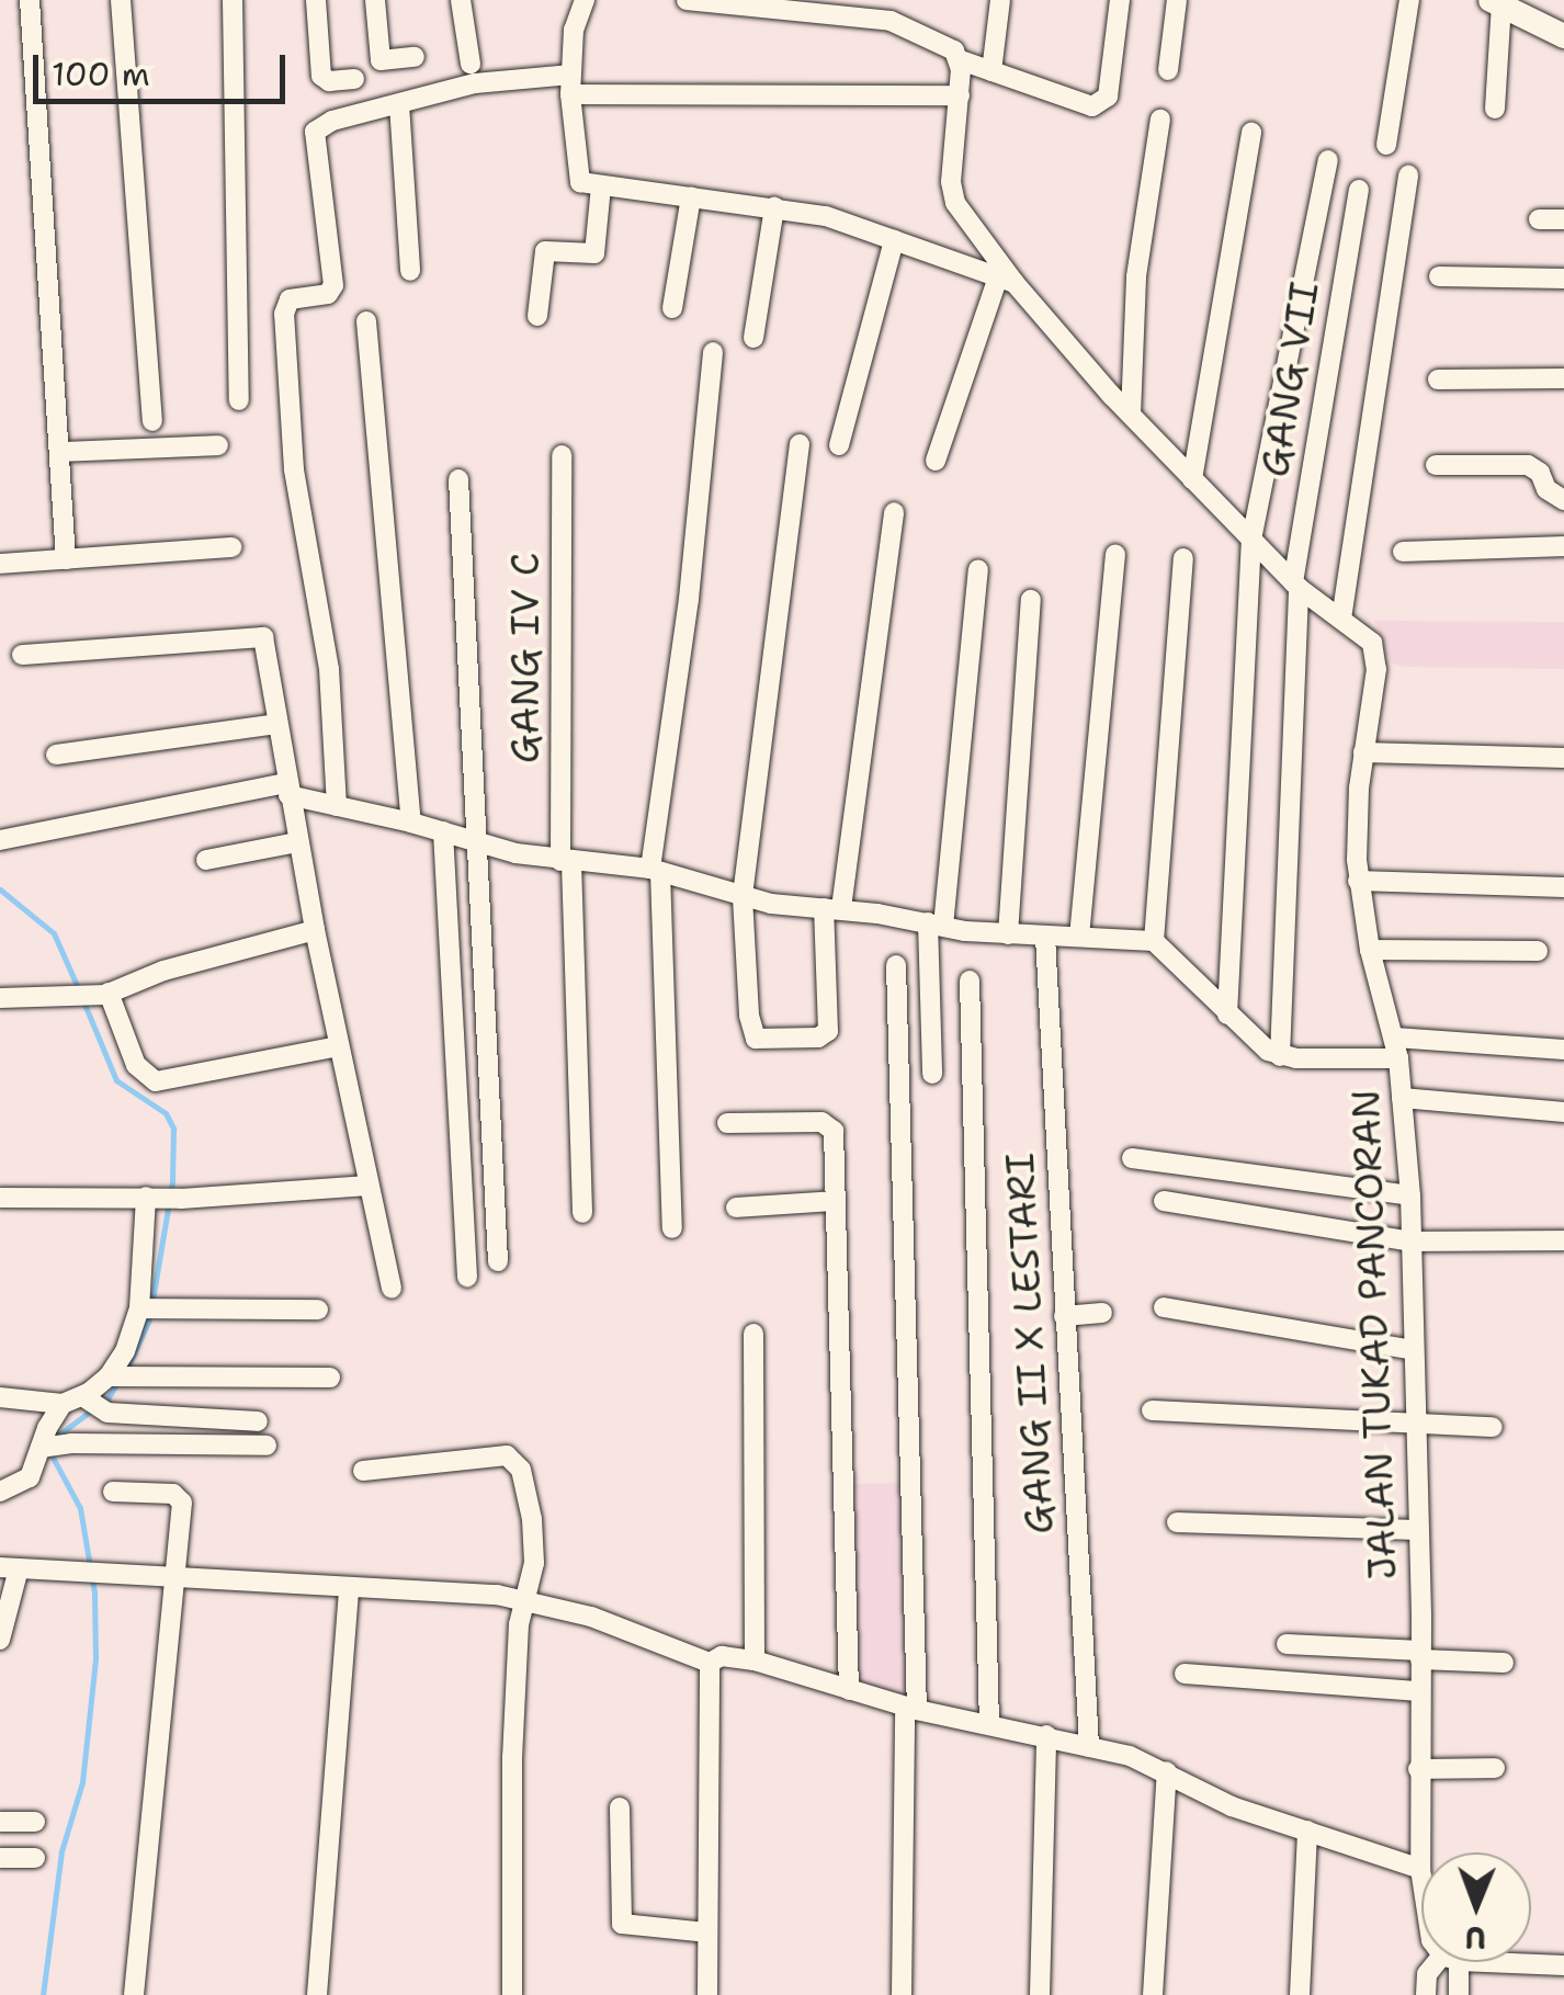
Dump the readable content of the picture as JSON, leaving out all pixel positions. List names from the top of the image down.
{
  "streets": {
    "street": [
      "GANG VII",
      "GANG IV C",
      "JALAN TUKAD PANCORAN",
      "GANG II X LESTARI"
    ]
  },
  "crossings": [
    ["GANG VII", "JALAN TUKAD PANCORAN"]
  ],
  "scale_bar": "100 m",
  "north": "bottom"
}
